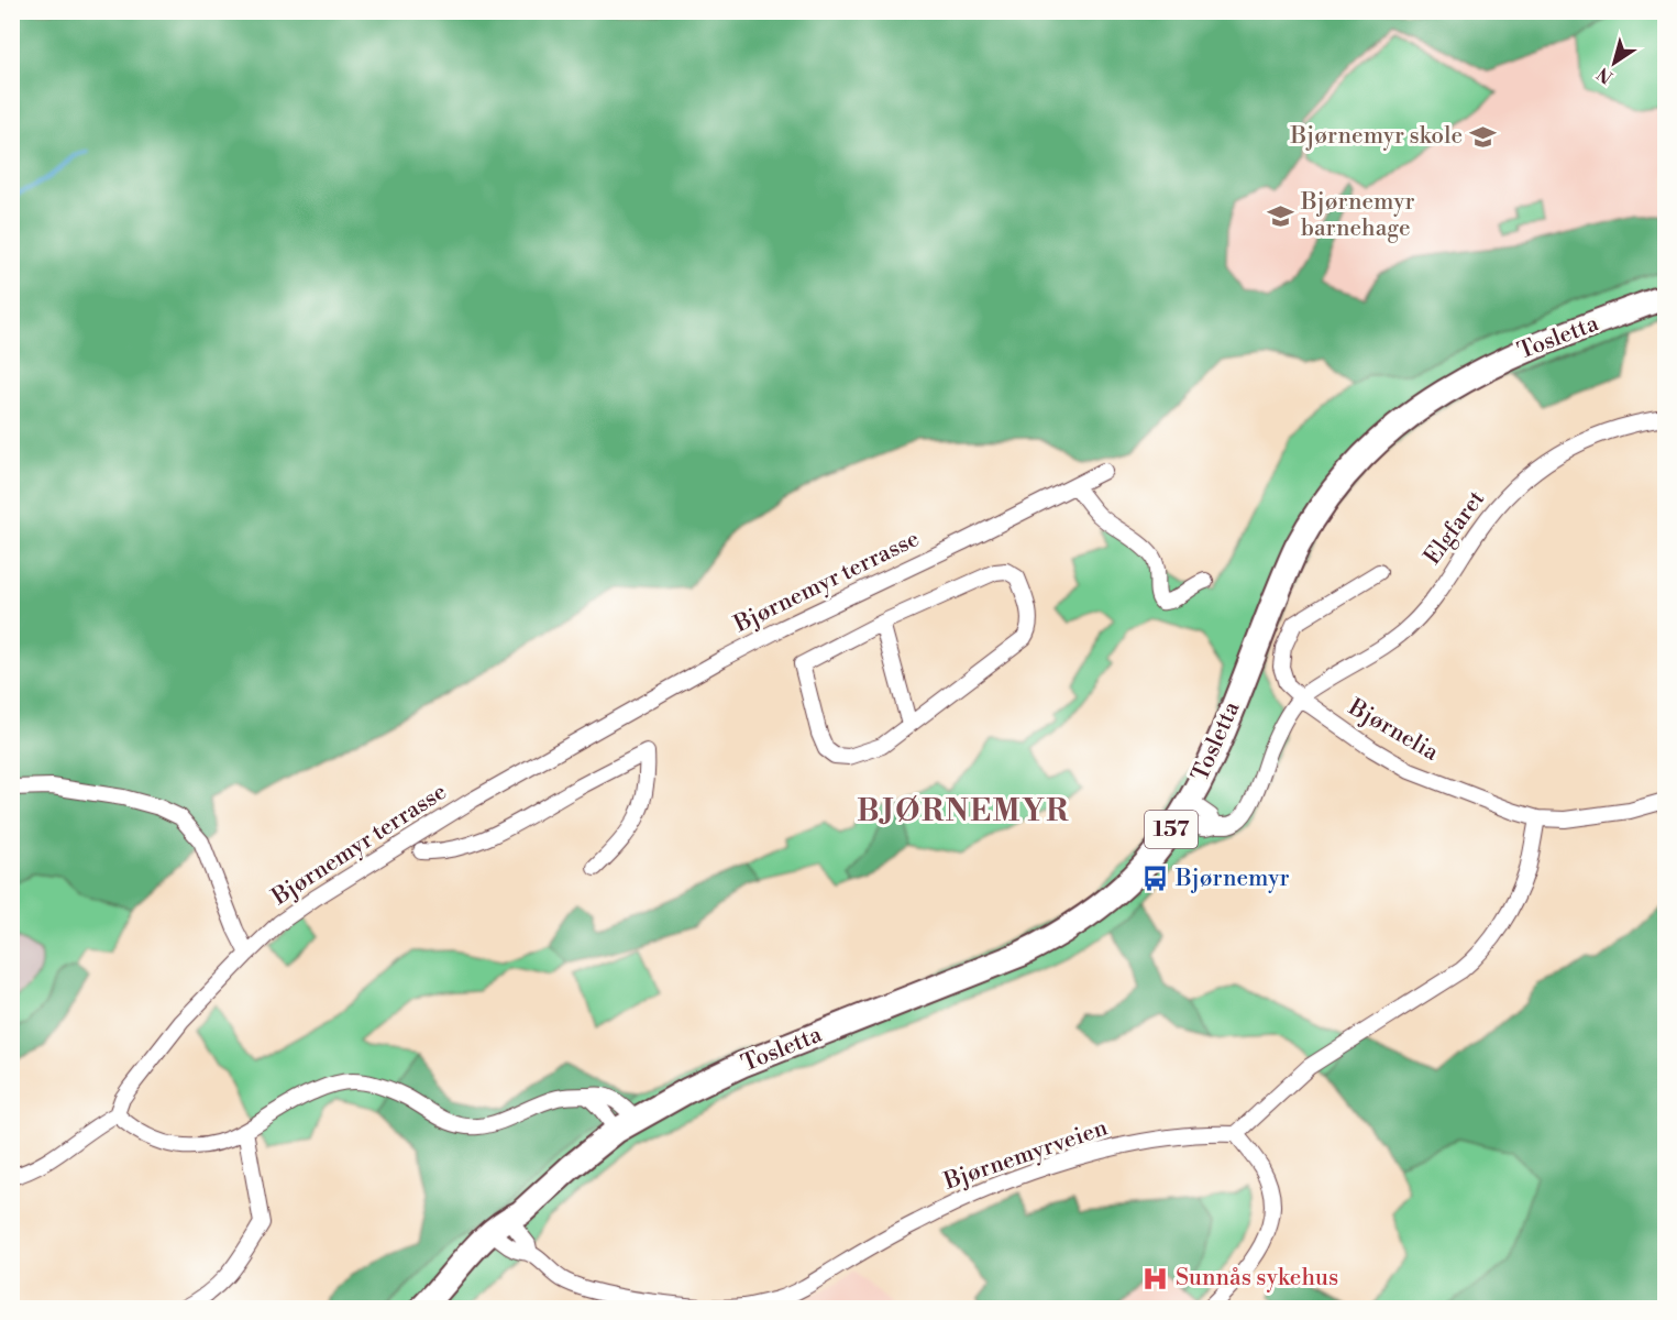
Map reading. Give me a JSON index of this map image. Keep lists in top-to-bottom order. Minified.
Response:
{"streets":{"main road":["Tosletta","157"],"street":["Elgfaret","Bjørnemyr terrasse","Bjørnelia","Bjørnemyrveien"]},"crossings":[["Tosletta","157"],["Tosletta","Bjørnemyrveien"],["Elgfaret","Bjørnelia"],["157","Bjørnemyrveien"]],"districts":["BJØRNEMYR"],"places":{"school or university":["Bjørnemyr skole","Bjørnemyr barnehage"],"bus stop":["Bjørnemyr"],"hospital":["Sunnås sykehus"]},"north":"bottom left"}
